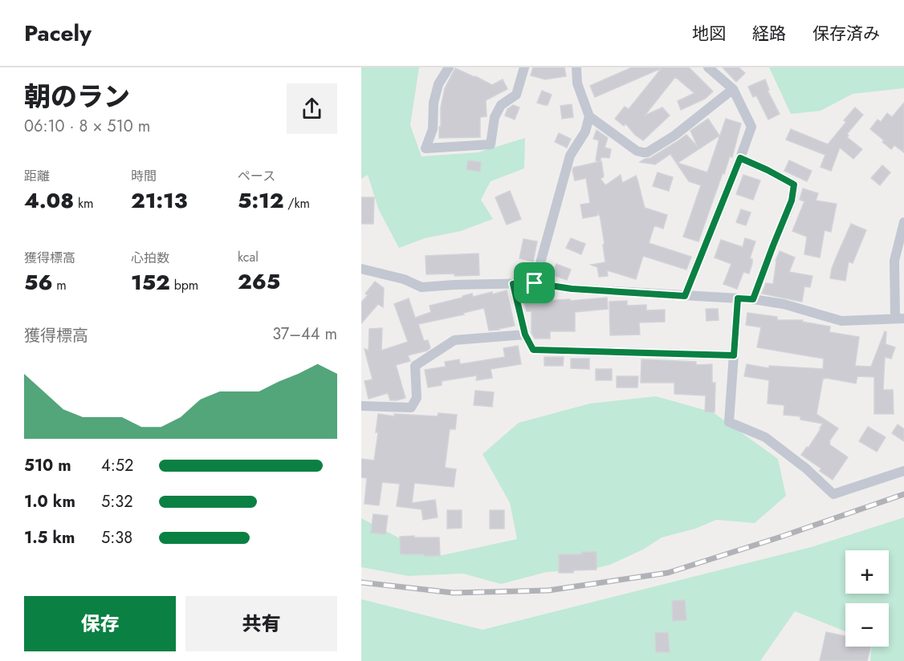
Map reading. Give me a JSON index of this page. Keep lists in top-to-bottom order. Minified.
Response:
{"page":{"header":"Pacely","nav":["地図","経路","保存済み"],"heading":["朝のラン","06:10 · 8 × 510 m"],"stats":[["距離","4.08 km"],["時間","21:13"],["ペース","5:12 /km"],["獲得標高","56 m"],["心拍数","152 bpm"],["kcal","265"]],"chart":["獲得標高","37–44 m"],"list":[{"name":"510 m","note":"4:52"},{"name":"1.0 km","note":"5:32"},{"name":"1.5 km","note":"5:38"}],"map_buttons":["+","−"],"buttons":["保存","共有"]}}
